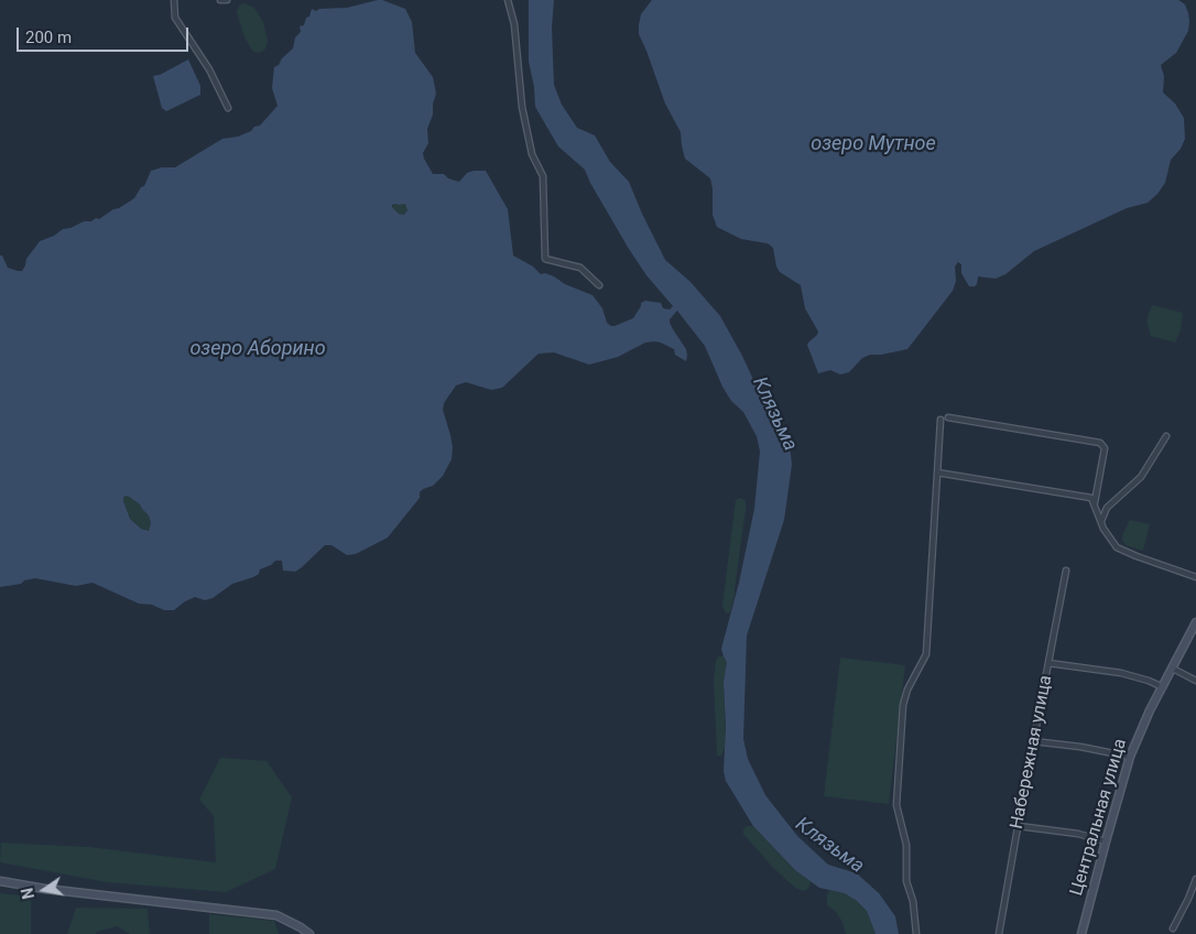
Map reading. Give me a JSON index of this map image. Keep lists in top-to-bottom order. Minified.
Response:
{"streets":{"main road":["Центральная улица"],"street":["Набережная улица"]},"water":["озеро Мутное","озеро Аборино","Клязьма"],"scale_bar":"200 m","north":"left"}
